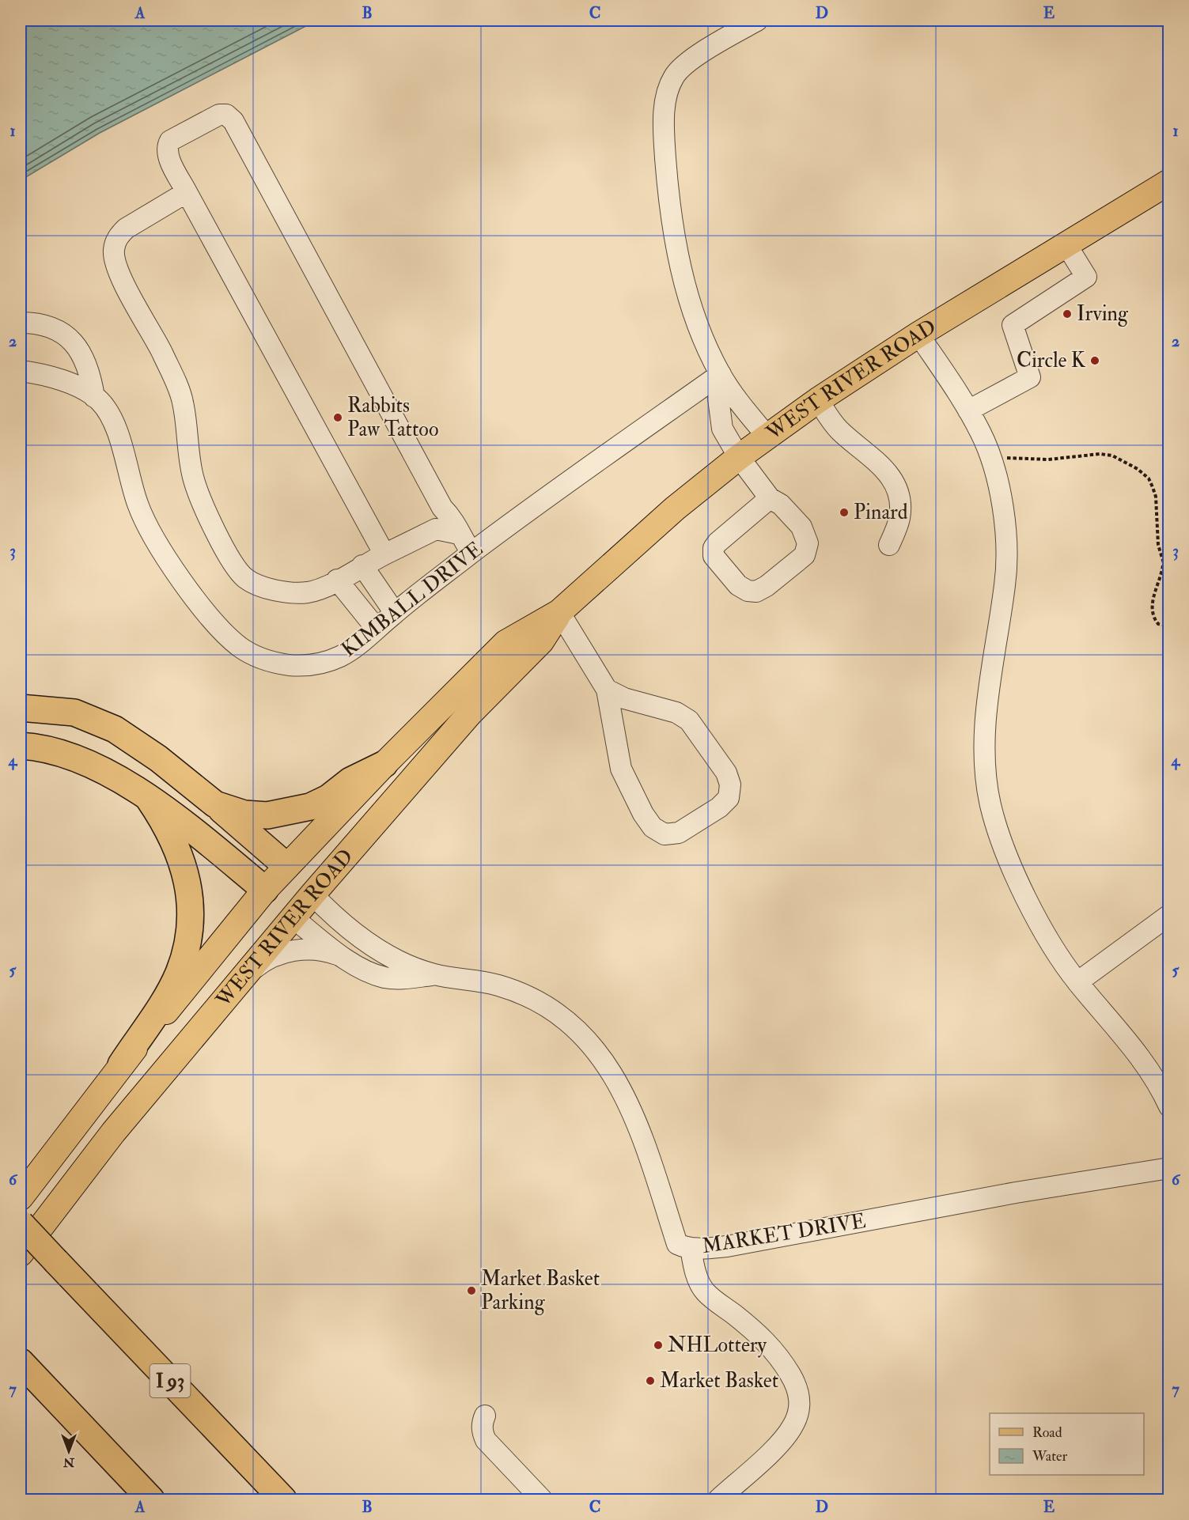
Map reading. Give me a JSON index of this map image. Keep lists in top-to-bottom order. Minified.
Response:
{"streets":{"highway":["I 93"],"main road":["WEST RIVER ROAD"],"street":["KIMBALL DRIVE","MARKET DRIVE"]},"crossings":[["WEST RIVER ROAD","MARKET DRIVE"]],"places":["Irving","Circle K","Rabbits Paw Tattoo","Pinard","Market Basket Parking","NHLottery","Market Basket"],"legend":["Road","Water"],"north":"bottom","grid":{"columns":["A","B","C","D","E"],"rows":["1","2","3","4","5","6","7"]}}
